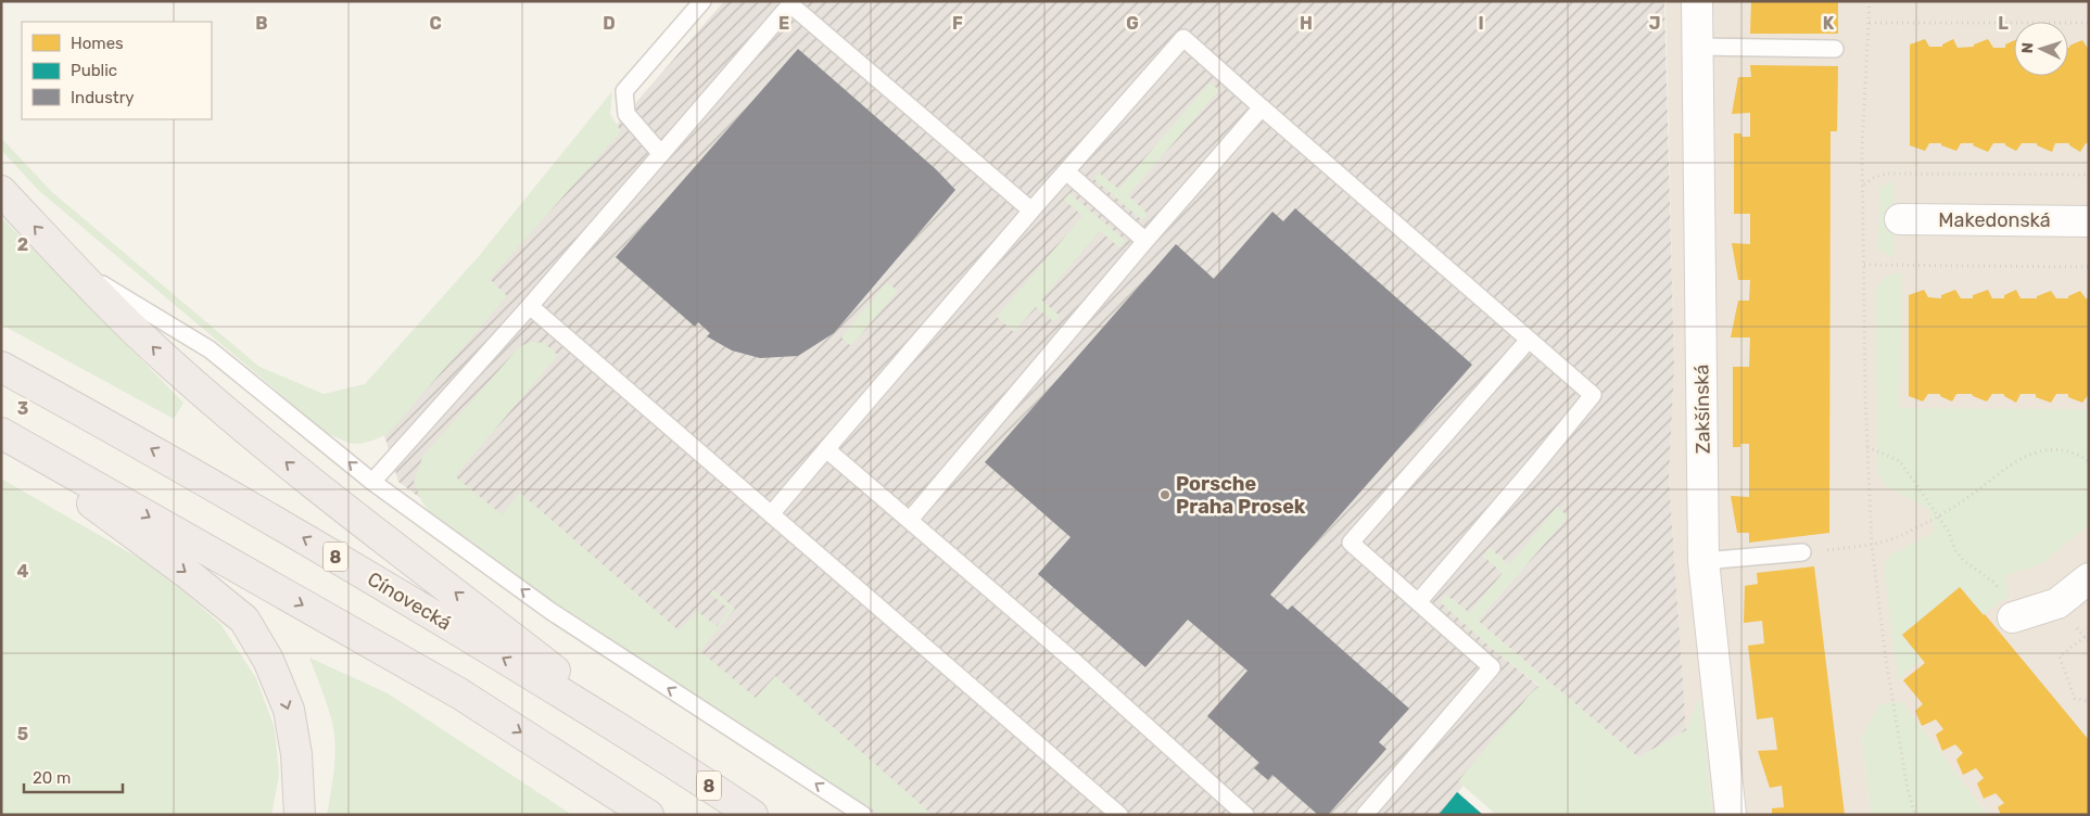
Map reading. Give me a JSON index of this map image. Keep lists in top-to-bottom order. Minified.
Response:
{"streets":{"highway":["8","Cínovecká"],"street":["Makedonská","Zakšínská"]},"places":["Porsche Praha Prosek"],"legend":["Homes","Public","Industry"],"scale_bar":"20 m","north":"left","grid":{"columns":["B","C","D","E","F","G","H","I","J","K","L"],"rows":["2","3","4","5"]}}
